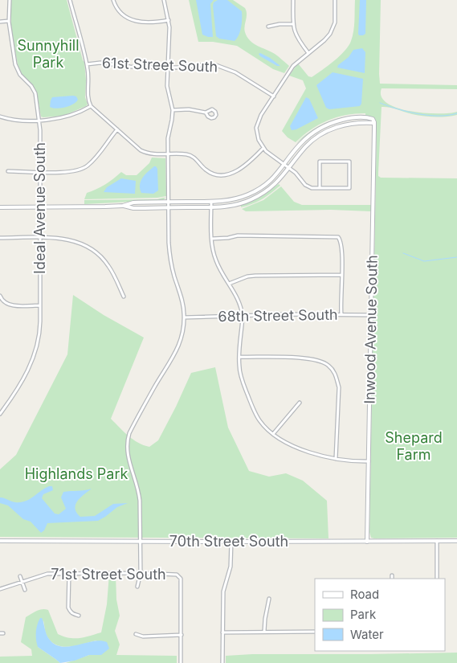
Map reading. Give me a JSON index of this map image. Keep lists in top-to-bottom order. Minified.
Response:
{"streets":{"street":["61st Street South","Ideal Avenue South","68th Street South","Inwood Avenue South","70th Street South","71st Street South"]},"crossings":[["68th Street South","Inwood Avenue South"],["Inwood Avenue South","70th Street South"]],"parks":["Sunnyhill Park","Shepard Farm","Highlands Park"],"legend":["Road","Park","Water"]}
